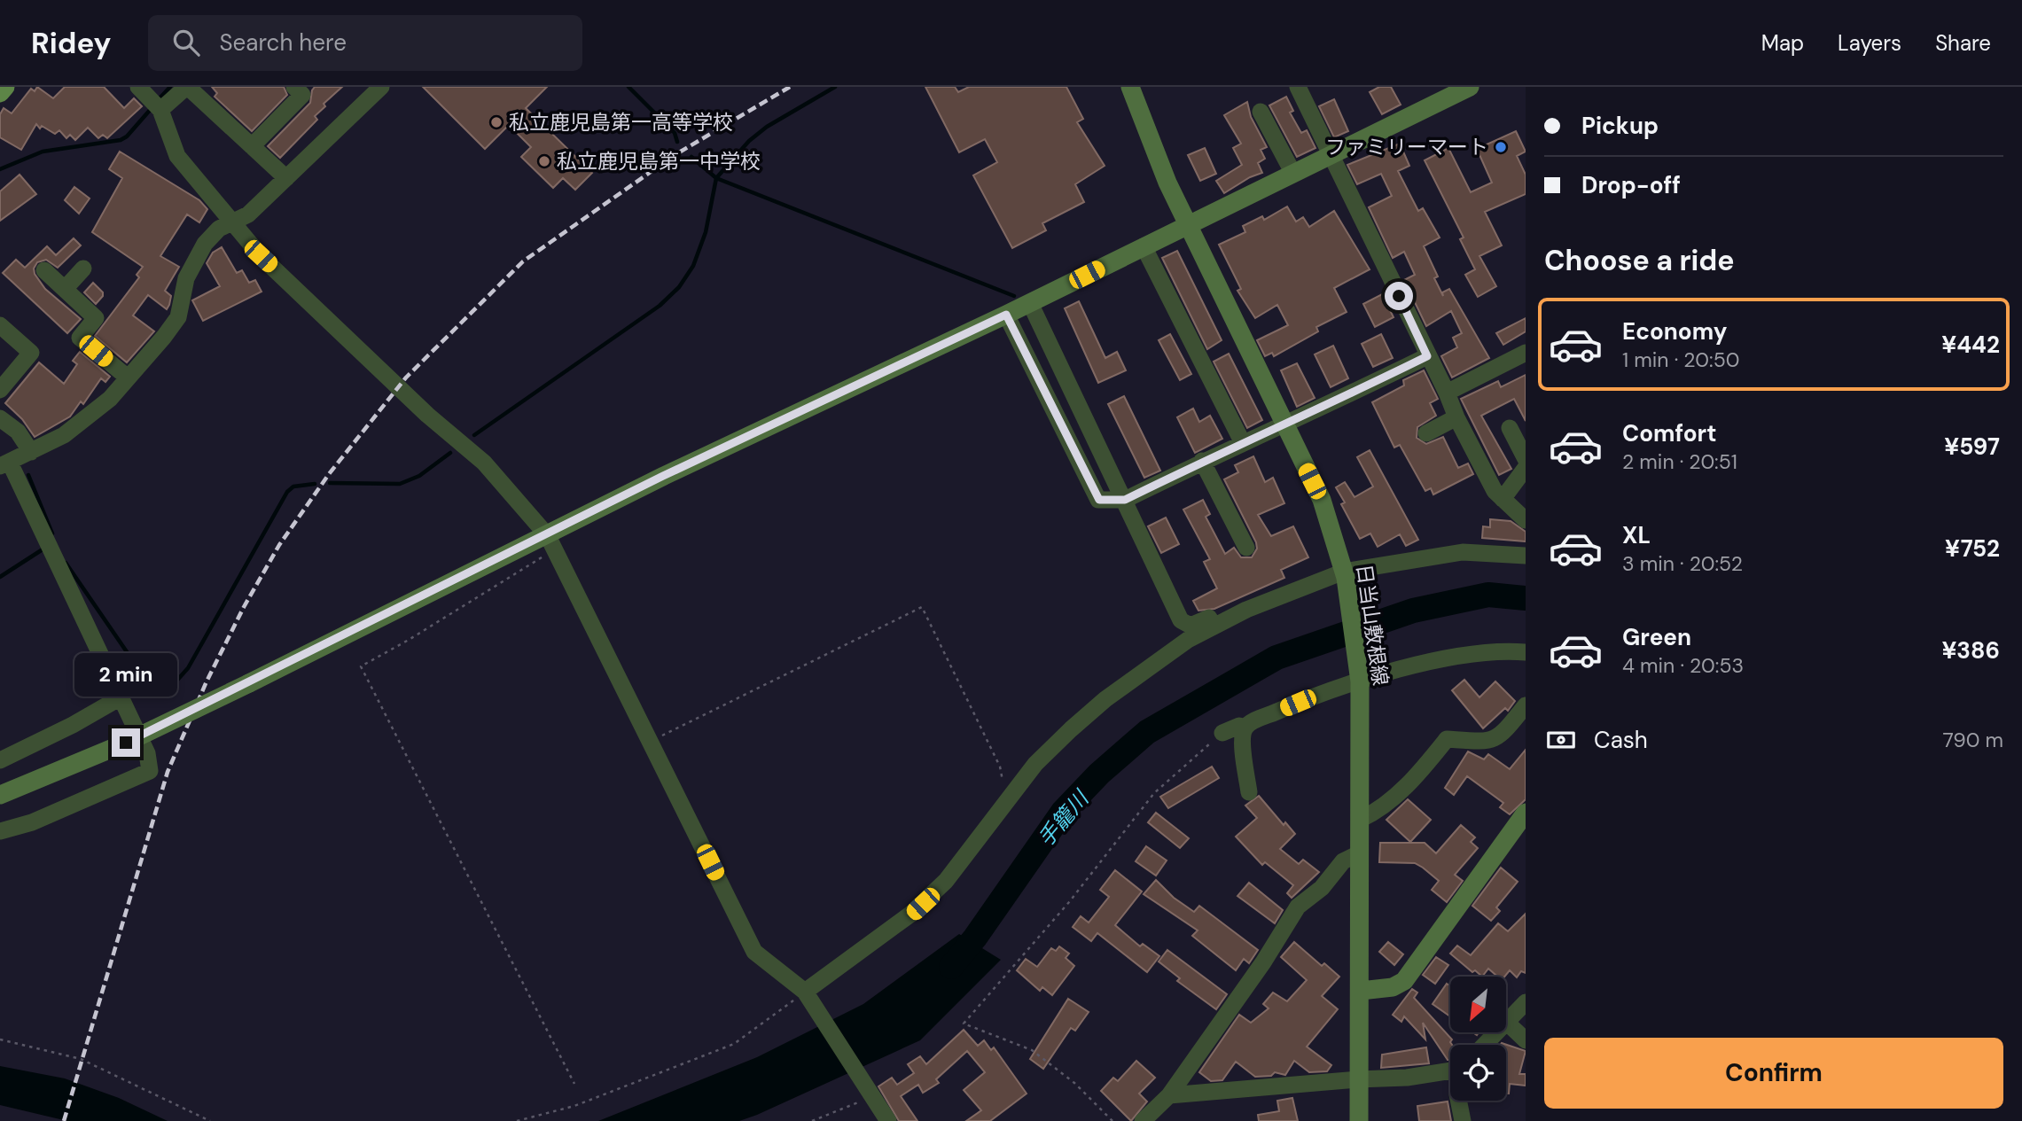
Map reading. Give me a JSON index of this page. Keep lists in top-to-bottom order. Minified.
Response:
{"streets":{"street":["日当山敷根線"]},"water":["手籠川"],"places":["私立鹿児島第一高等学校","ファミリーマート","私立鹿児島第一中学校"],"north":"bottom left","page":{"header":"Ridey","search":"Search here","nav":["Map","Layers","Share"],"banner":["Pickup","Drop-off"],"heading":"Choose a ride","list":[{"name":"Economy","note":"1 min · 20:50","value":"¥442"},{"name":"Comfort","note":"2 min · 20:51","value":"¥597"},{"name":"XL","note":"3 min · 20:52","value":"¥752"},{"name":"Green","note":"4 min · 20:53","value":"¥386"}],"bubble":"2 min","pay":["Cash","790 m"],"buttons":"Confirm"}}
